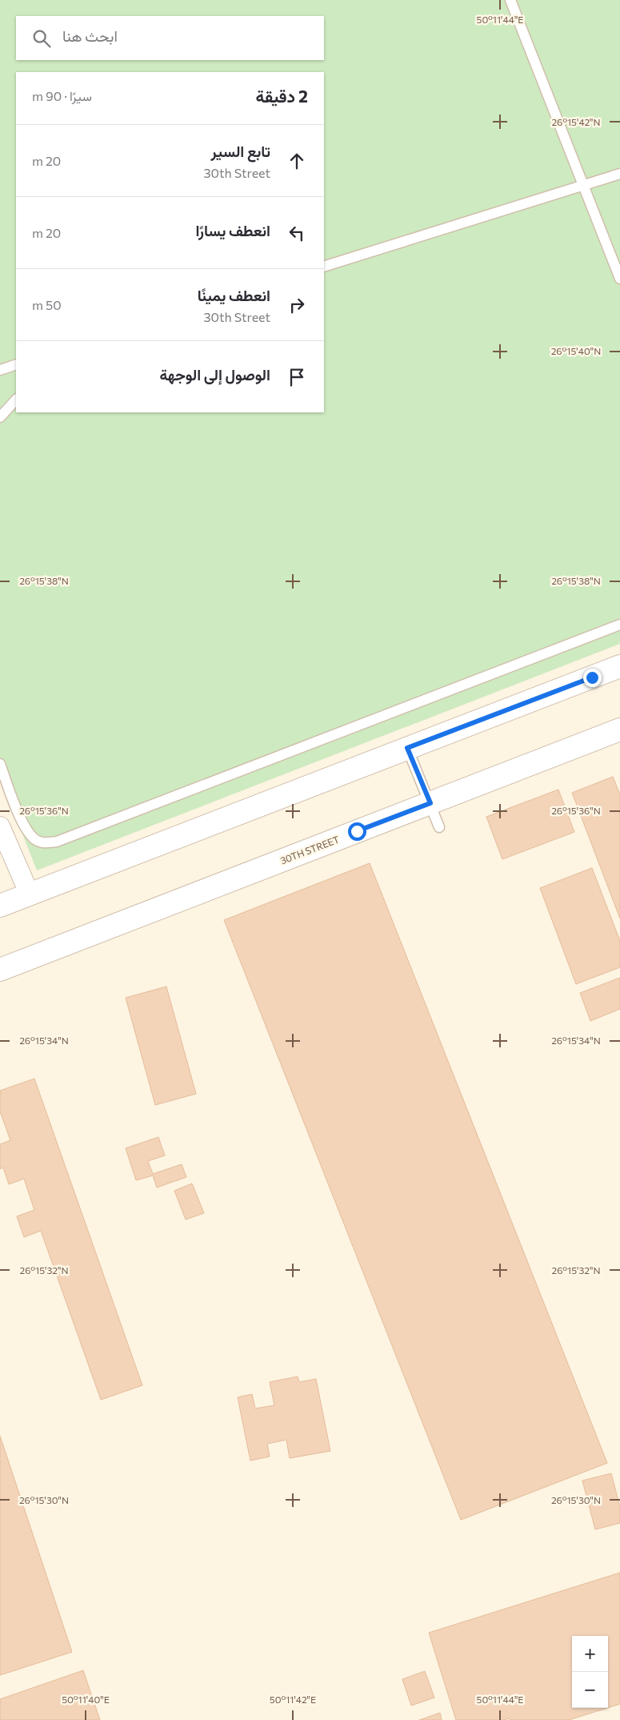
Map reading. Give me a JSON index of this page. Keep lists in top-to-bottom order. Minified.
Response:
{"streets":{"street":["30TH STREET"]},"page":{"search":"ابحث هنا","heading":["2 دقيقة","سيرًا · 90 m"],"list":[["تابع السير","30th Street","20 m"],["انعطف يسارًا","20 m"],["انعطف يمينًا","30th Street","50 m"],"الوصول إلى الوجهة"],"map_buttons":["+","−"]},"coordinates":["50°11'44\"E","26°15'42\"N","26°15'40\"N","26°15'38\"N","26°15'36\"N","26°15'34\"N","26°15'32\"N","26°15'30\"N","50°11'40\"E","50°11'42\"E"]}
